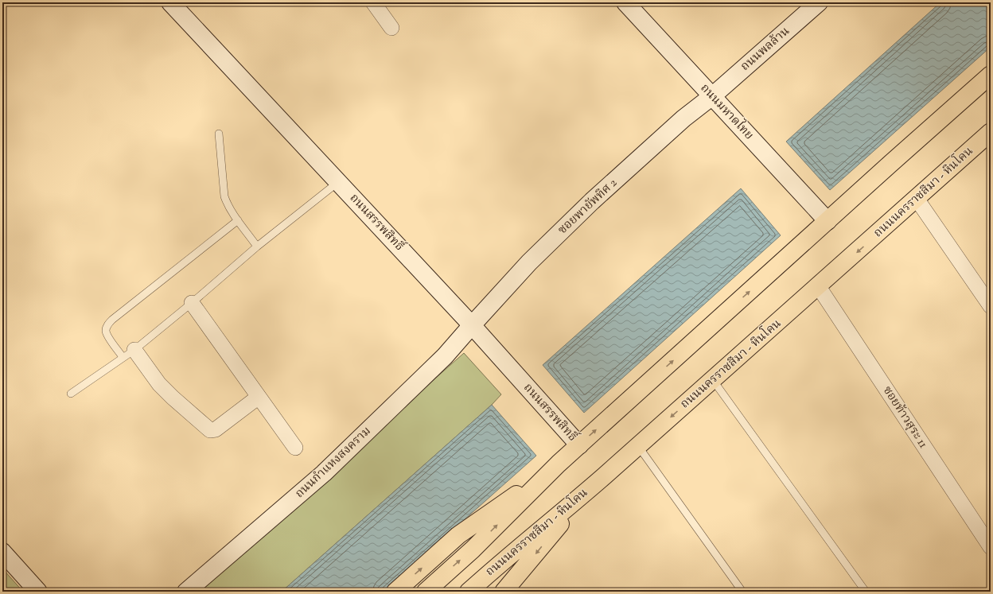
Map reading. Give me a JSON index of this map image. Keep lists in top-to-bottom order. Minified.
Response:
{"streets":{"main road":["ถนนนครราชสีมา - หินโคน"],"street":["ถนนพลล้าน","ถนนมหาดไทย","ซอยพายัพทิศ 2","ถนนสรรพสิทธิ์","ซอยท้าวสุระ 11","ถนนกำแหงสงคราม"]},"crossings":[["ถนนพลล้าน","ถนนมหาดไทย"],["ถนนพลล้าน","ซอยพายัพทิศ 2"],["ถนนมหาดไทย","ซอยพายัพทิศ 2"],["ถนนนครราชสีมา - หินโคน","ซอยท้าวสุระ 11"],["ซอยพายัพทิศ 2","ถนนสรรพสิทธิ์"],["ซอยพายัพทิศ 2","ถนนกำแหงสงคราม"],["ถนนสรรพสิทธิ์","ถนนกำแหงสงคราม"]]}
